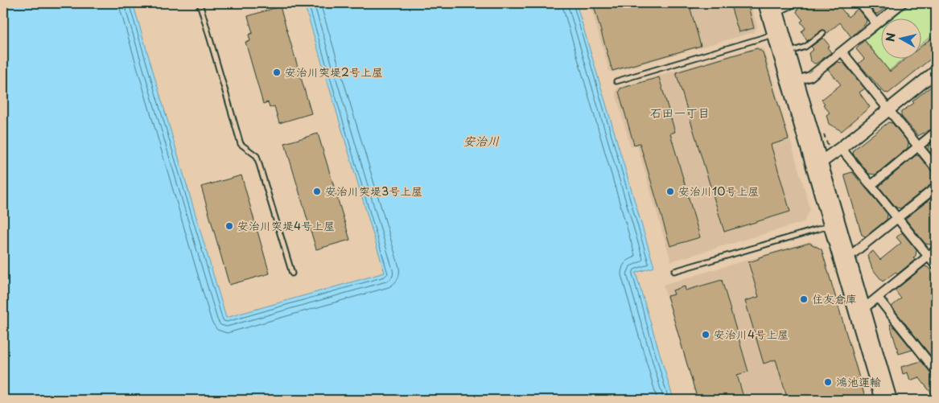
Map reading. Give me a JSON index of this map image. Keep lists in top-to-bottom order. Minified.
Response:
{"districts":["石田一丁目"],"water":["安治川"],"places":["安治川突堤2号上屋","安治川突堤3号上屋","安治川10号上屋","安治川突堤4号上屋","住友倉庫","安治川4号上屋","鴻池運輸"],"north":"left"}
